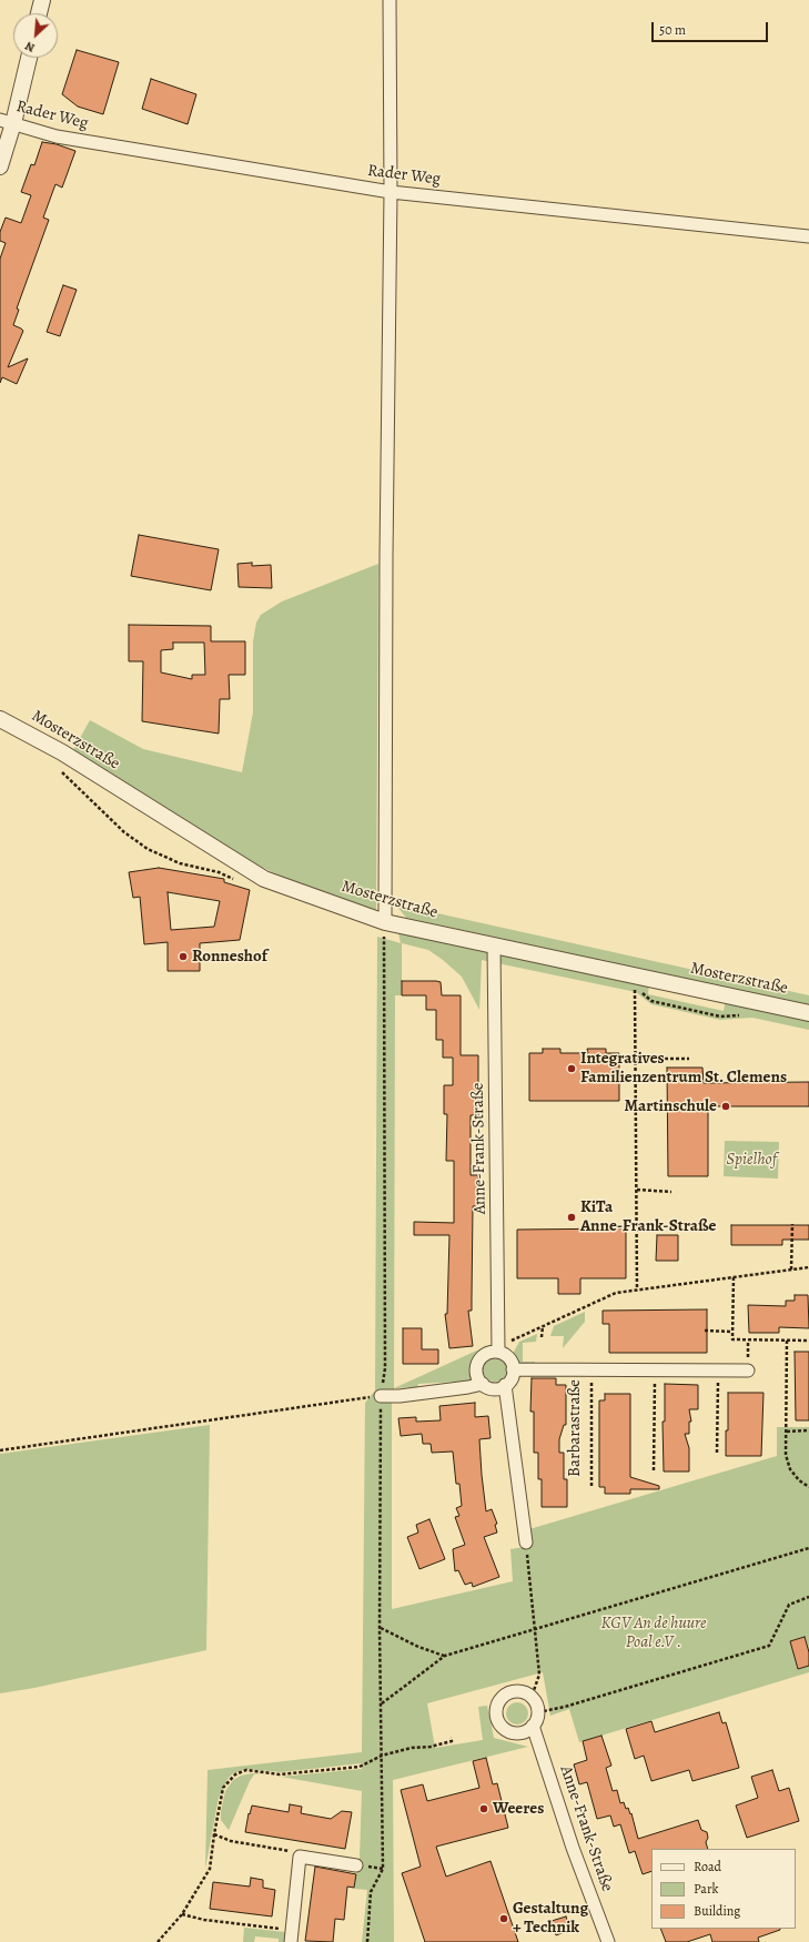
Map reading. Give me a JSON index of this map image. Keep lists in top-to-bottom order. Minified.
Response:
{"streets":{"street":["Rader Weg","Mosterzstraße","Anne-Frank-Straße","Barbarastraße"]},"crossings":[["Mosterzstraße","Anne-Frank-Straße"],["Anne-Frank-Straße","Barbarastraße"]],"parks":["Spielhof","KGV An de huure Poal e.V ."],"places":["Ronneshof","Integratives Familienzentrum St. Clemens","Martinschule","KiTa Anne-Frank-Straße","Weeres","Gestaltung + Technik"],"legend":["Road","Park","Building"],"scale_bar":"50 m","north":"bottom left"}
